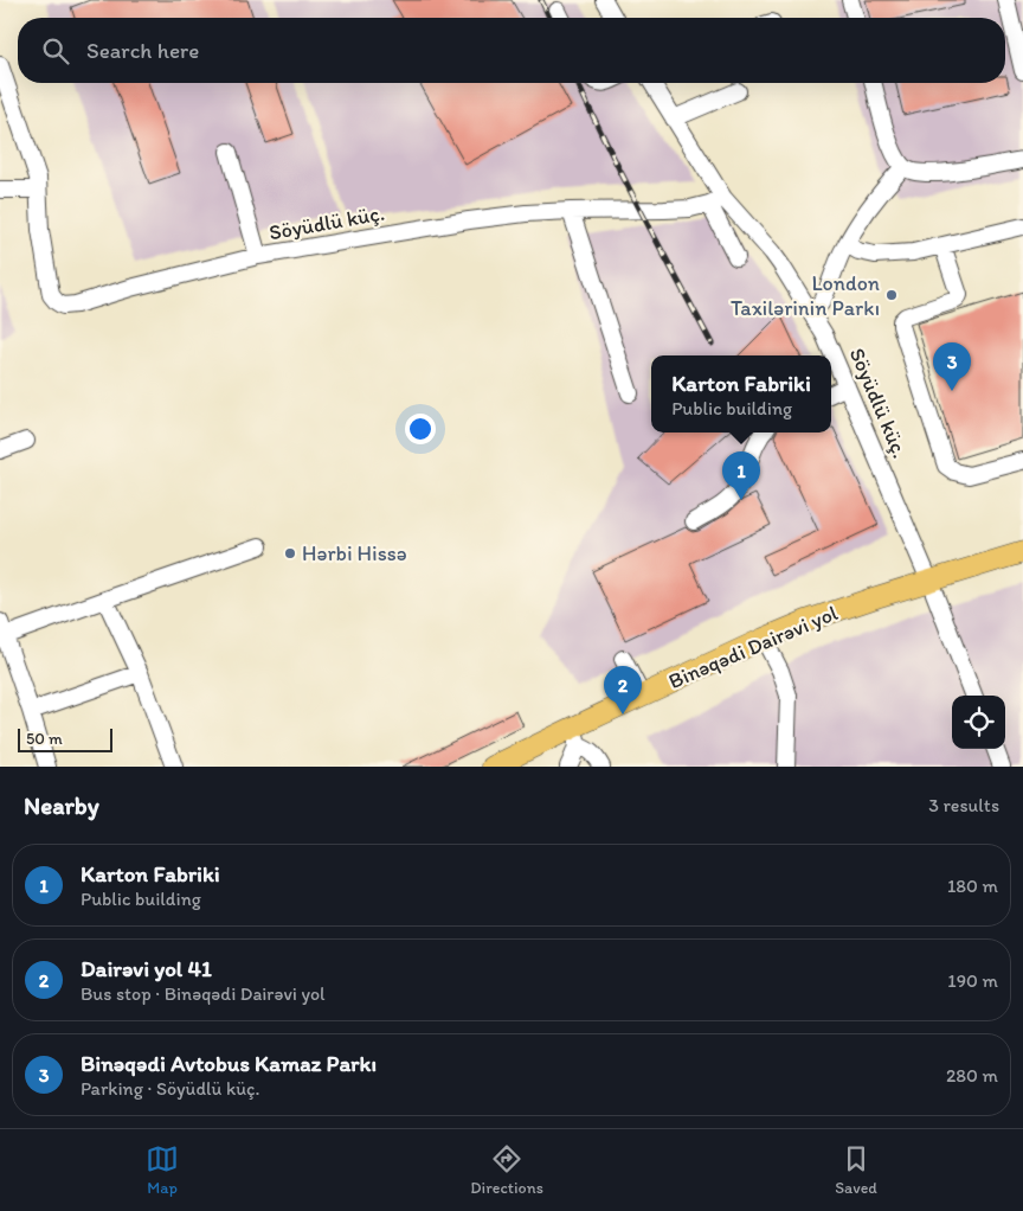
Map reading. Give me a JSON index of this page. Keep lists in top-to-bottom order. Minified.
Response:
{"streets":{"main road":["Binəqədi Dairəvi yol"],"street":["Söyüdlü küç."]},"crossings":[["Söyüdlü küç.","Binəqədi Dairəvi yol"]],"places":["London Taxilərinin Parkı","Hərbi Hissə"],"scale_bar":"50 m","page":{"search":"Search here","pins":["3","1","2"],"popup":["Karton Fabriki","Public building"],"scale":"50 m","heading":["Nearby","3 results"],"list":[{"mark":"1","name":"Karton Fabriki","note":"Public building","value":"180 m"},{"mark":"2","name":"Dairəvi yol 41","note":"Bus stop · Binəqədi Dairəvi yol","value":"190 m"},{"mark":"3","name":"Binəqədi Avtobus Kamaz Parkı","note":"Parking · Söyüdlü küç.","value":"280 m"}],"nav":["Map","Directions","Saved"]}}
